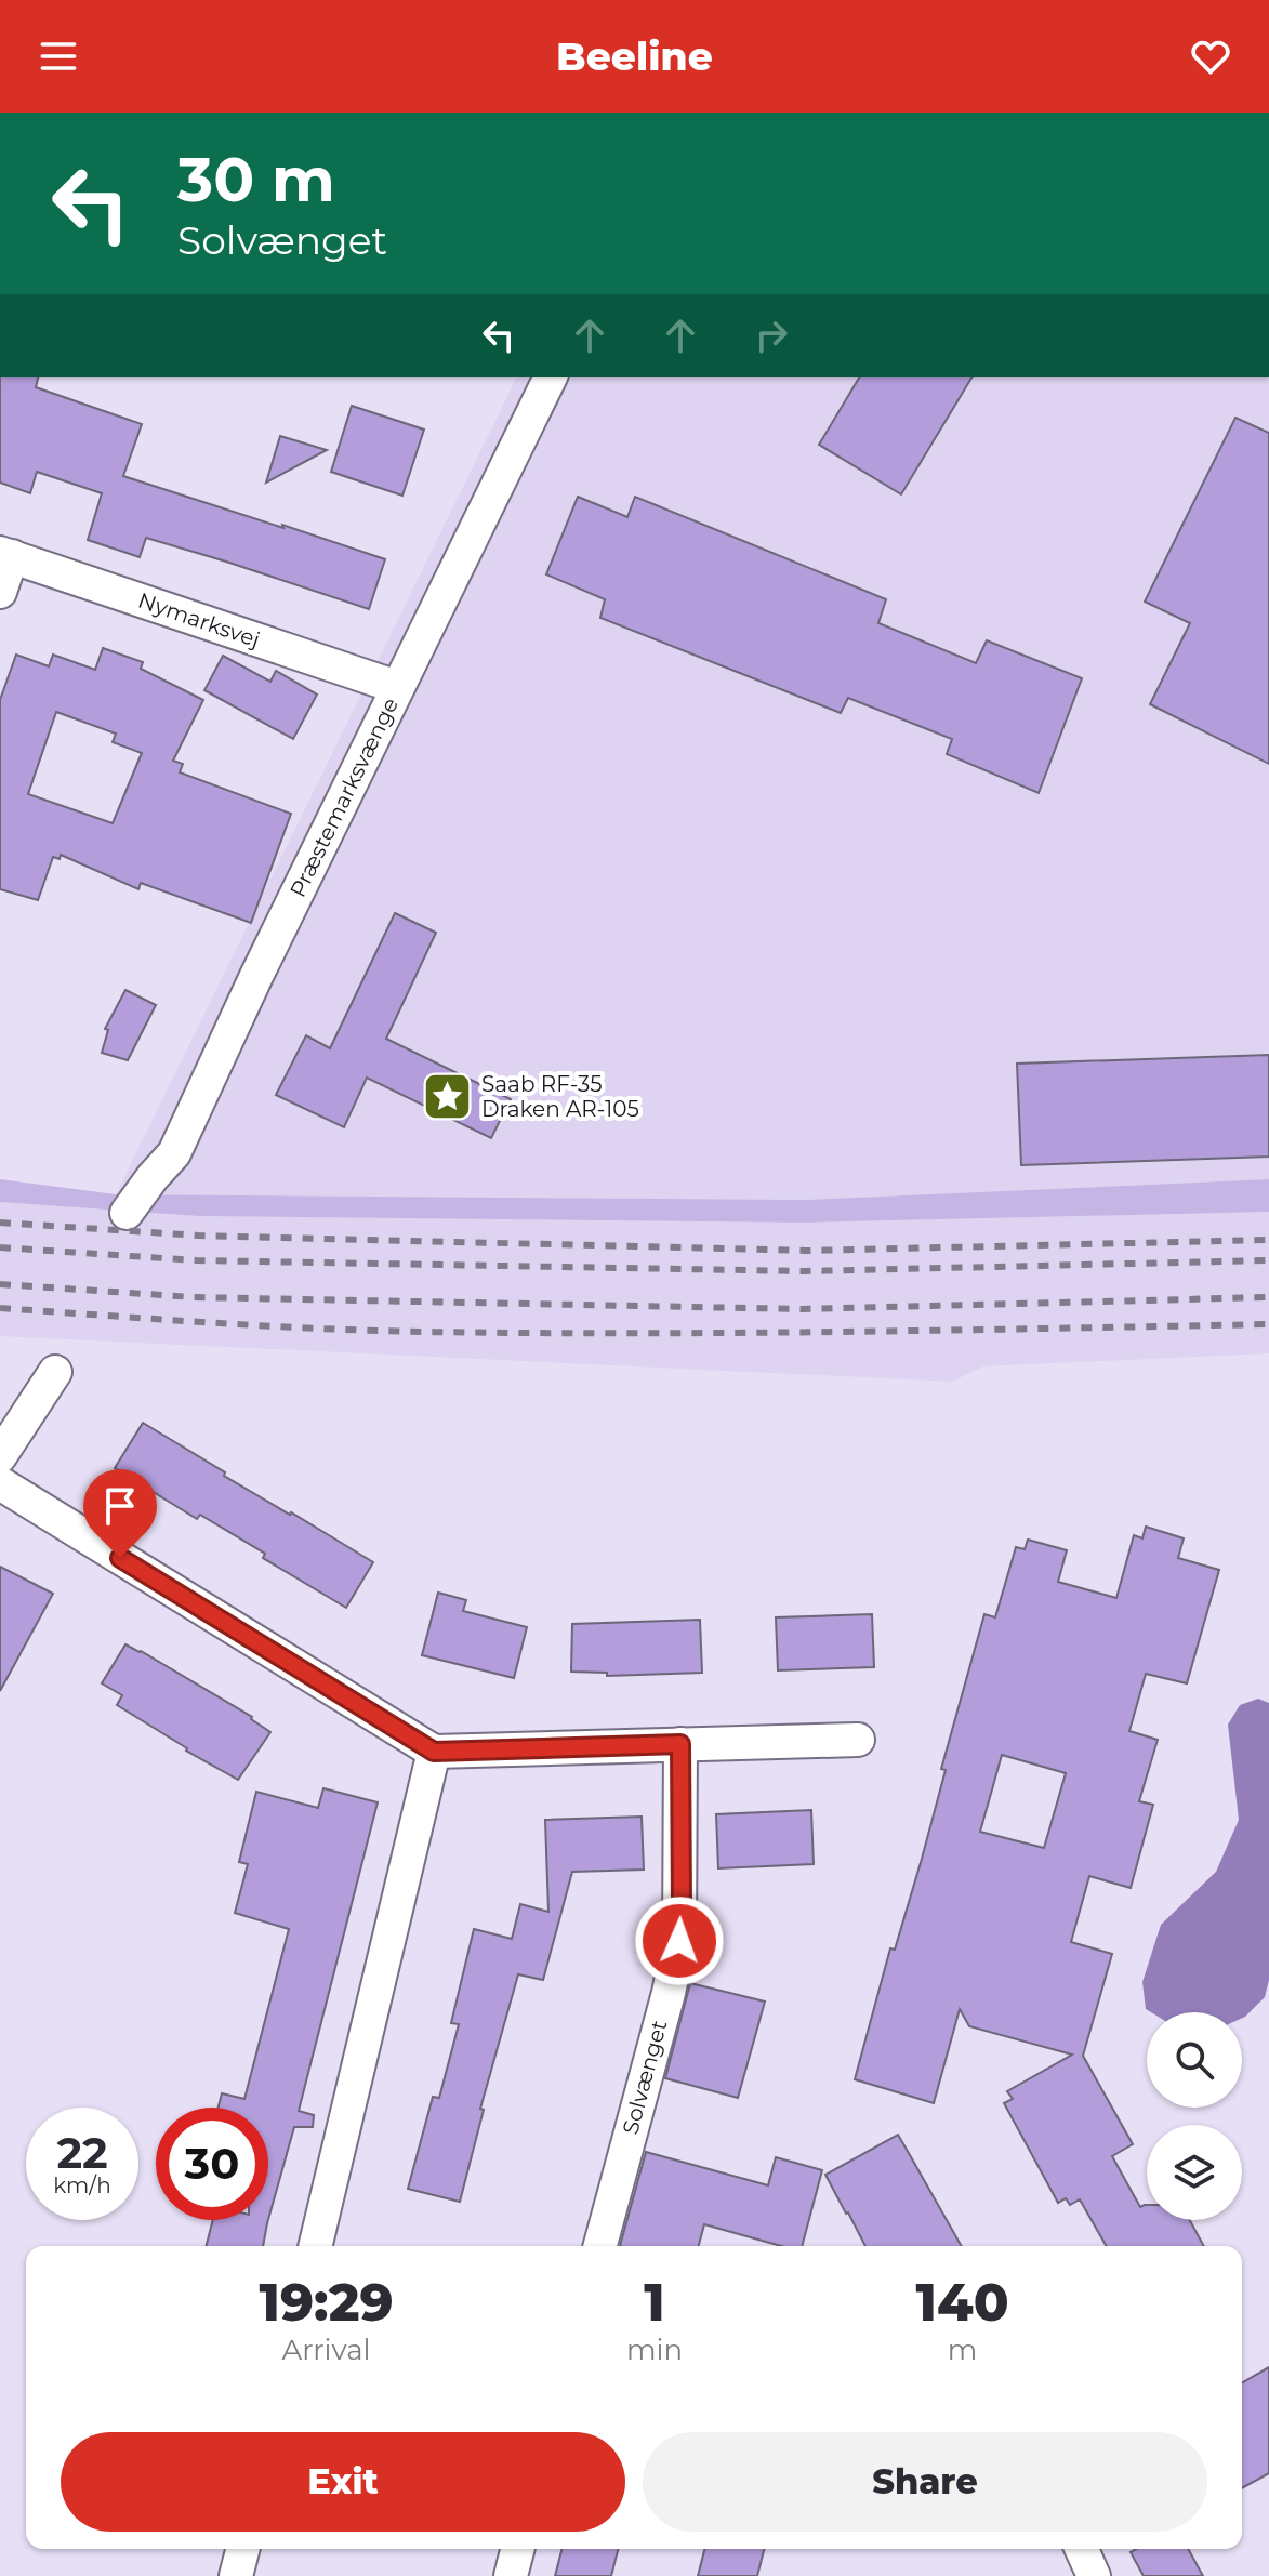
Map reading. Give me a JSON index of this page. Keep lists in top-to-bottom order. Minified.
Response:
{"streets":{"street":["Nymarksvej","Præstemarksvænge","Solvænget"]},"crossings":[["Nymarksvej","Præstemarksvænge"]],"places":{"place":["Saab RF-35 Draken AR-105"]},"page":{"header":"Beeline","turn":["30 m","Solvænget"],"speed":"22 km/h","limit":"30","eta":["19:29","Arrival","1","min","140","m"],"buttons":["Exit","Share"]}}
